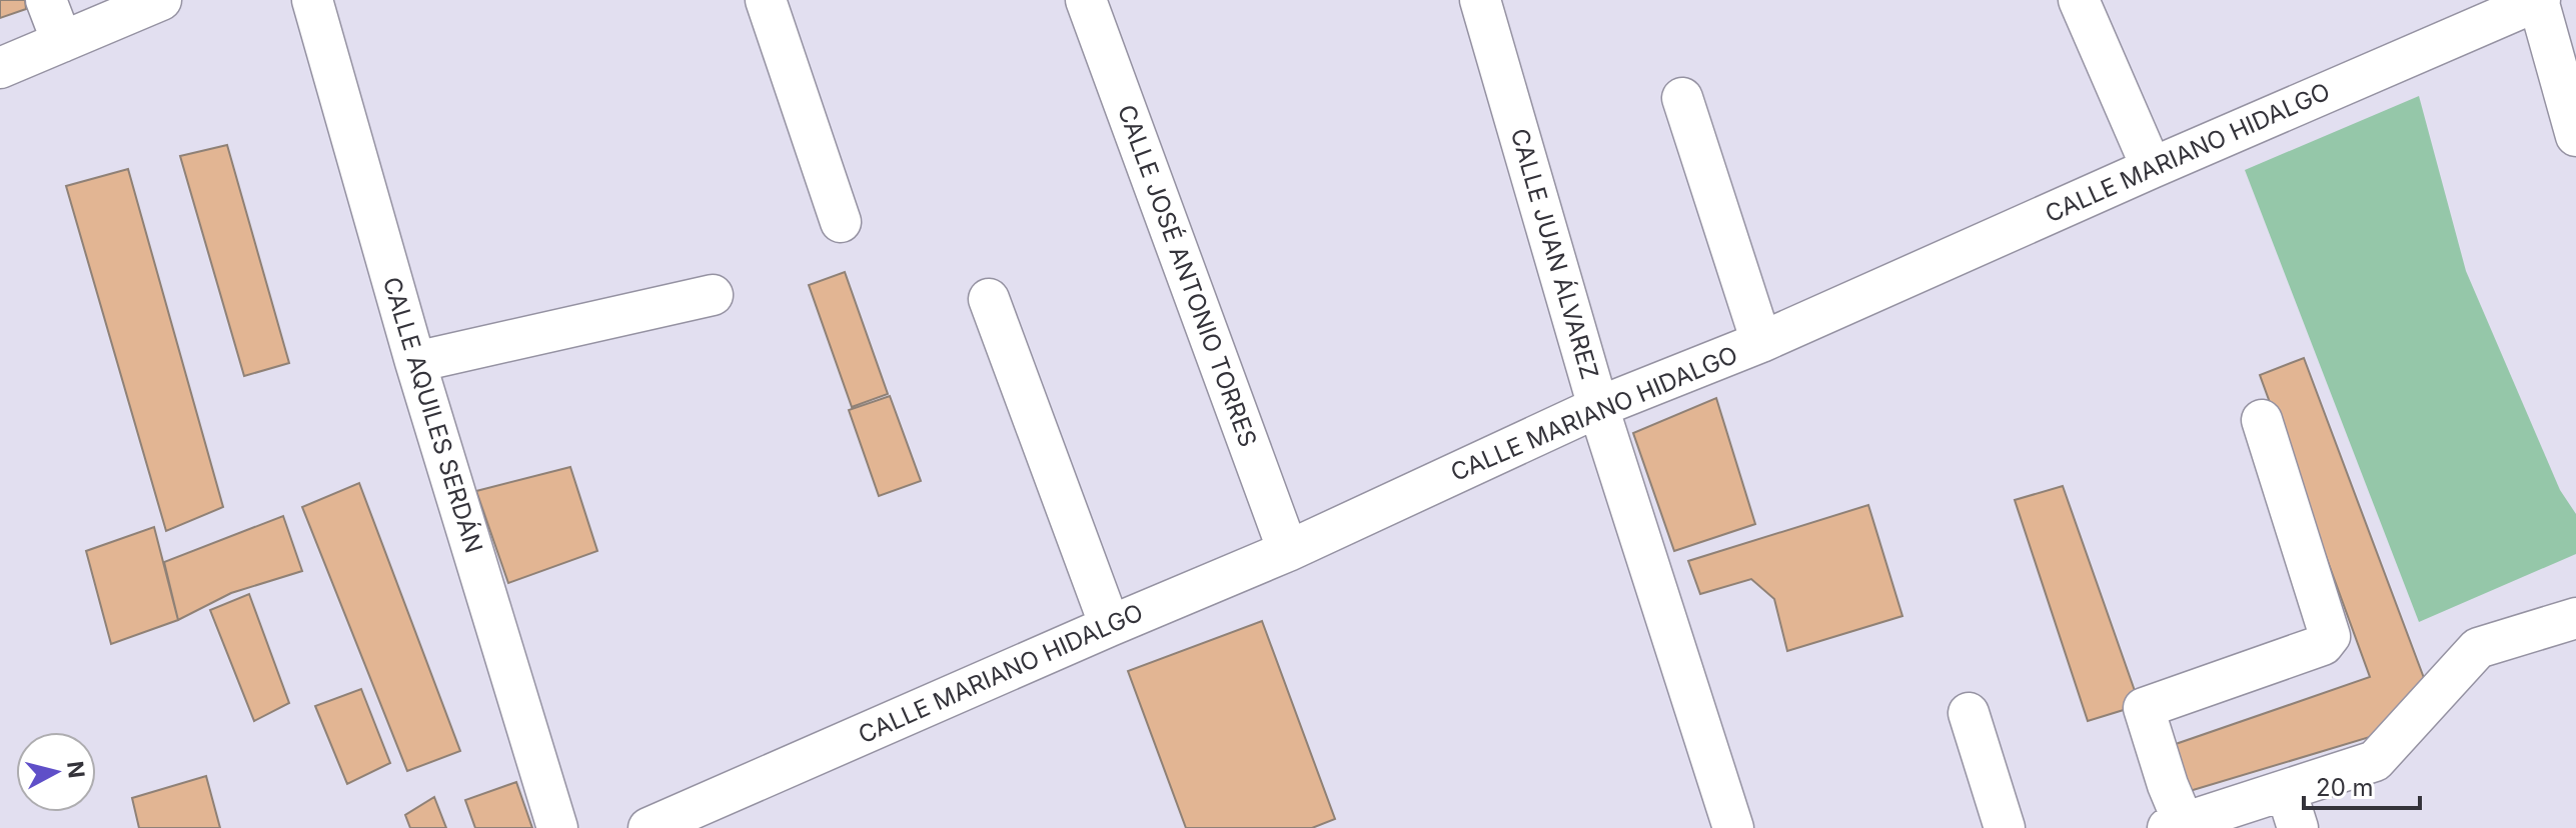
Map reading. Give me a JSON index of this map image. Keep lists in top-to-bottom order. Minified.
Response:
{"streets":{"street":["CALLE MARIANO HIDALGO","CALLE JUAN ÁLVAREZ","CALLE JOSÉ ANTONIO TORRES","CALLE AQUILES SERDÁN"]},"crossings":[["CALLE MARIANO HIDALGO","CALLE JUAN ÁLVAREZ"],["CALLE MARIANO HIDALGO","CALLE JOSÉ ANTONIO TORRES"]],"scale_bar":"20 m","north":"right"}
